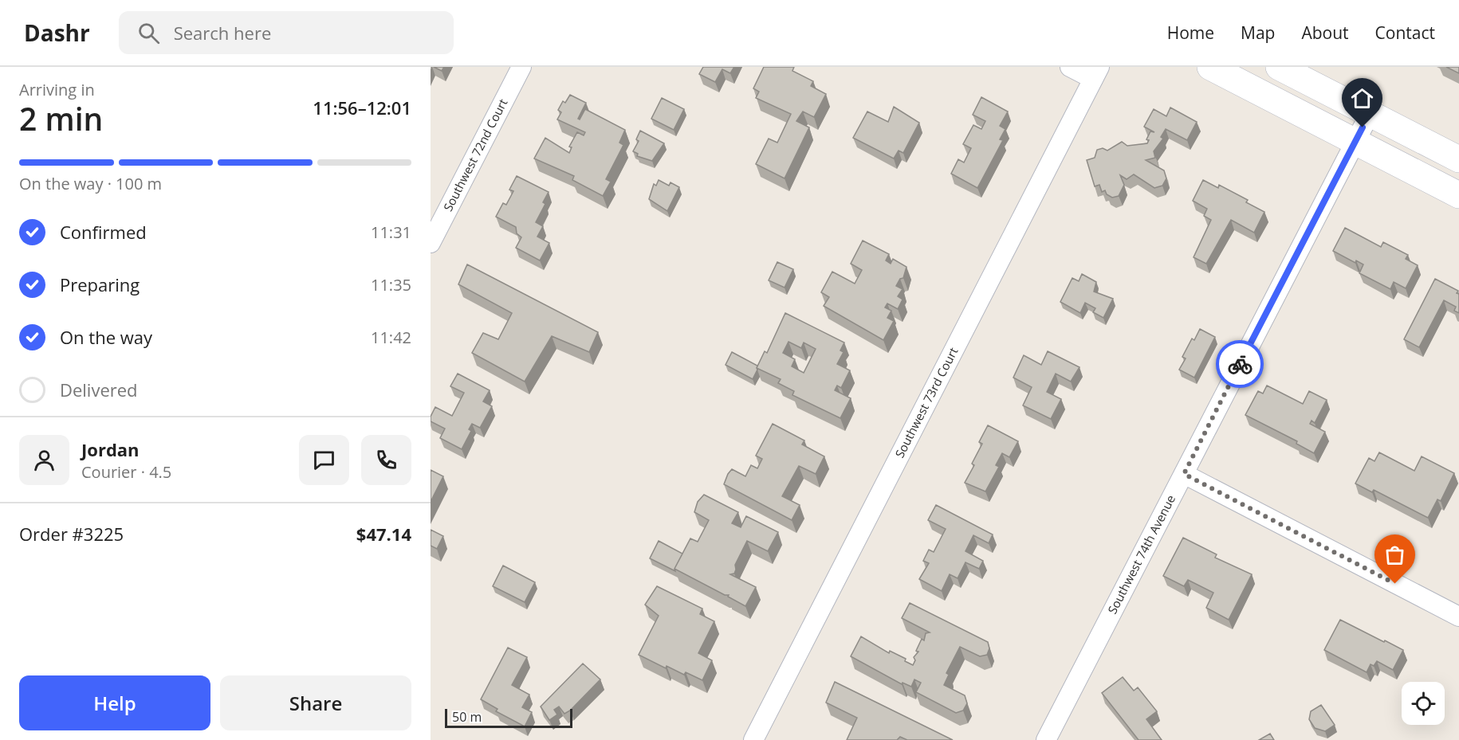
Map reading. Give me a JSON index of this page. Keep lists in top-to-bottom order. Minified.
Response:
{"streets":{"street":["Southwest 72nd Court","Southwest 73rd Court","Southwest 74th Avenue"]},"scale_bar":"50 m","page":{"header":"Dashr","search":"Search here","nav":["Home","Map","About","Contact"],"heading":["2 min","Arriving in","11:56–12:01"],"panel":["Jordan","Courier · 4.5","Order #3225","$47.14"],"bar":"On the way · 100 m","list":[["Confirmed","11:31"],["Preparing","11:35"],["On the way","11:42"],"Delivered"],"buttons":["Help","Share"],"scale":"50 m"}}
